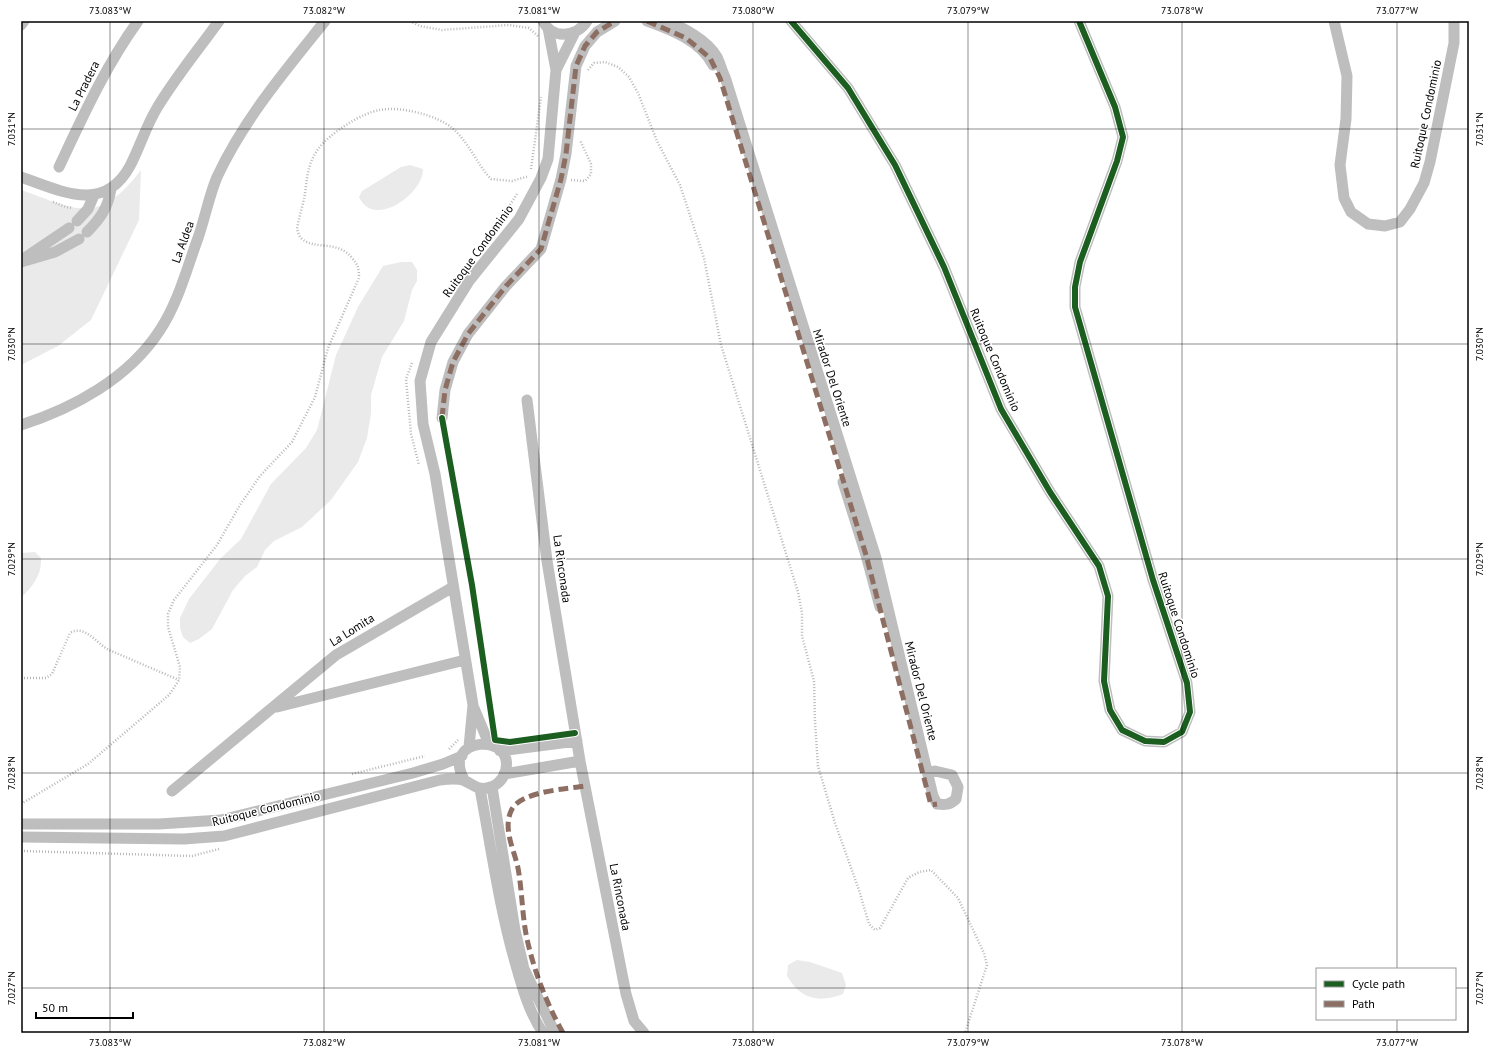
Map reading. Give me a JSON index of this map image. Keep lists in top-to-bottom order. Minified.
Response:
{"streets":{"street":["La Pradera","Ruitoque Condominio","La Aldea","Mirador Del Oriente","La Rinconada","La Lomita"]},"crossings":[["Ruitoque Condominio","La Lomita"]],"legend":["Cycle path","Path"],"scale_bar":"50 m","coordinates":["73.083°W","73.082°W","73.081°W","73.080°W","73.079°W","73.078°W","73.077°W","7.031°N","7.030°N","7.029°N","7.028°N","7.027°N"]}
